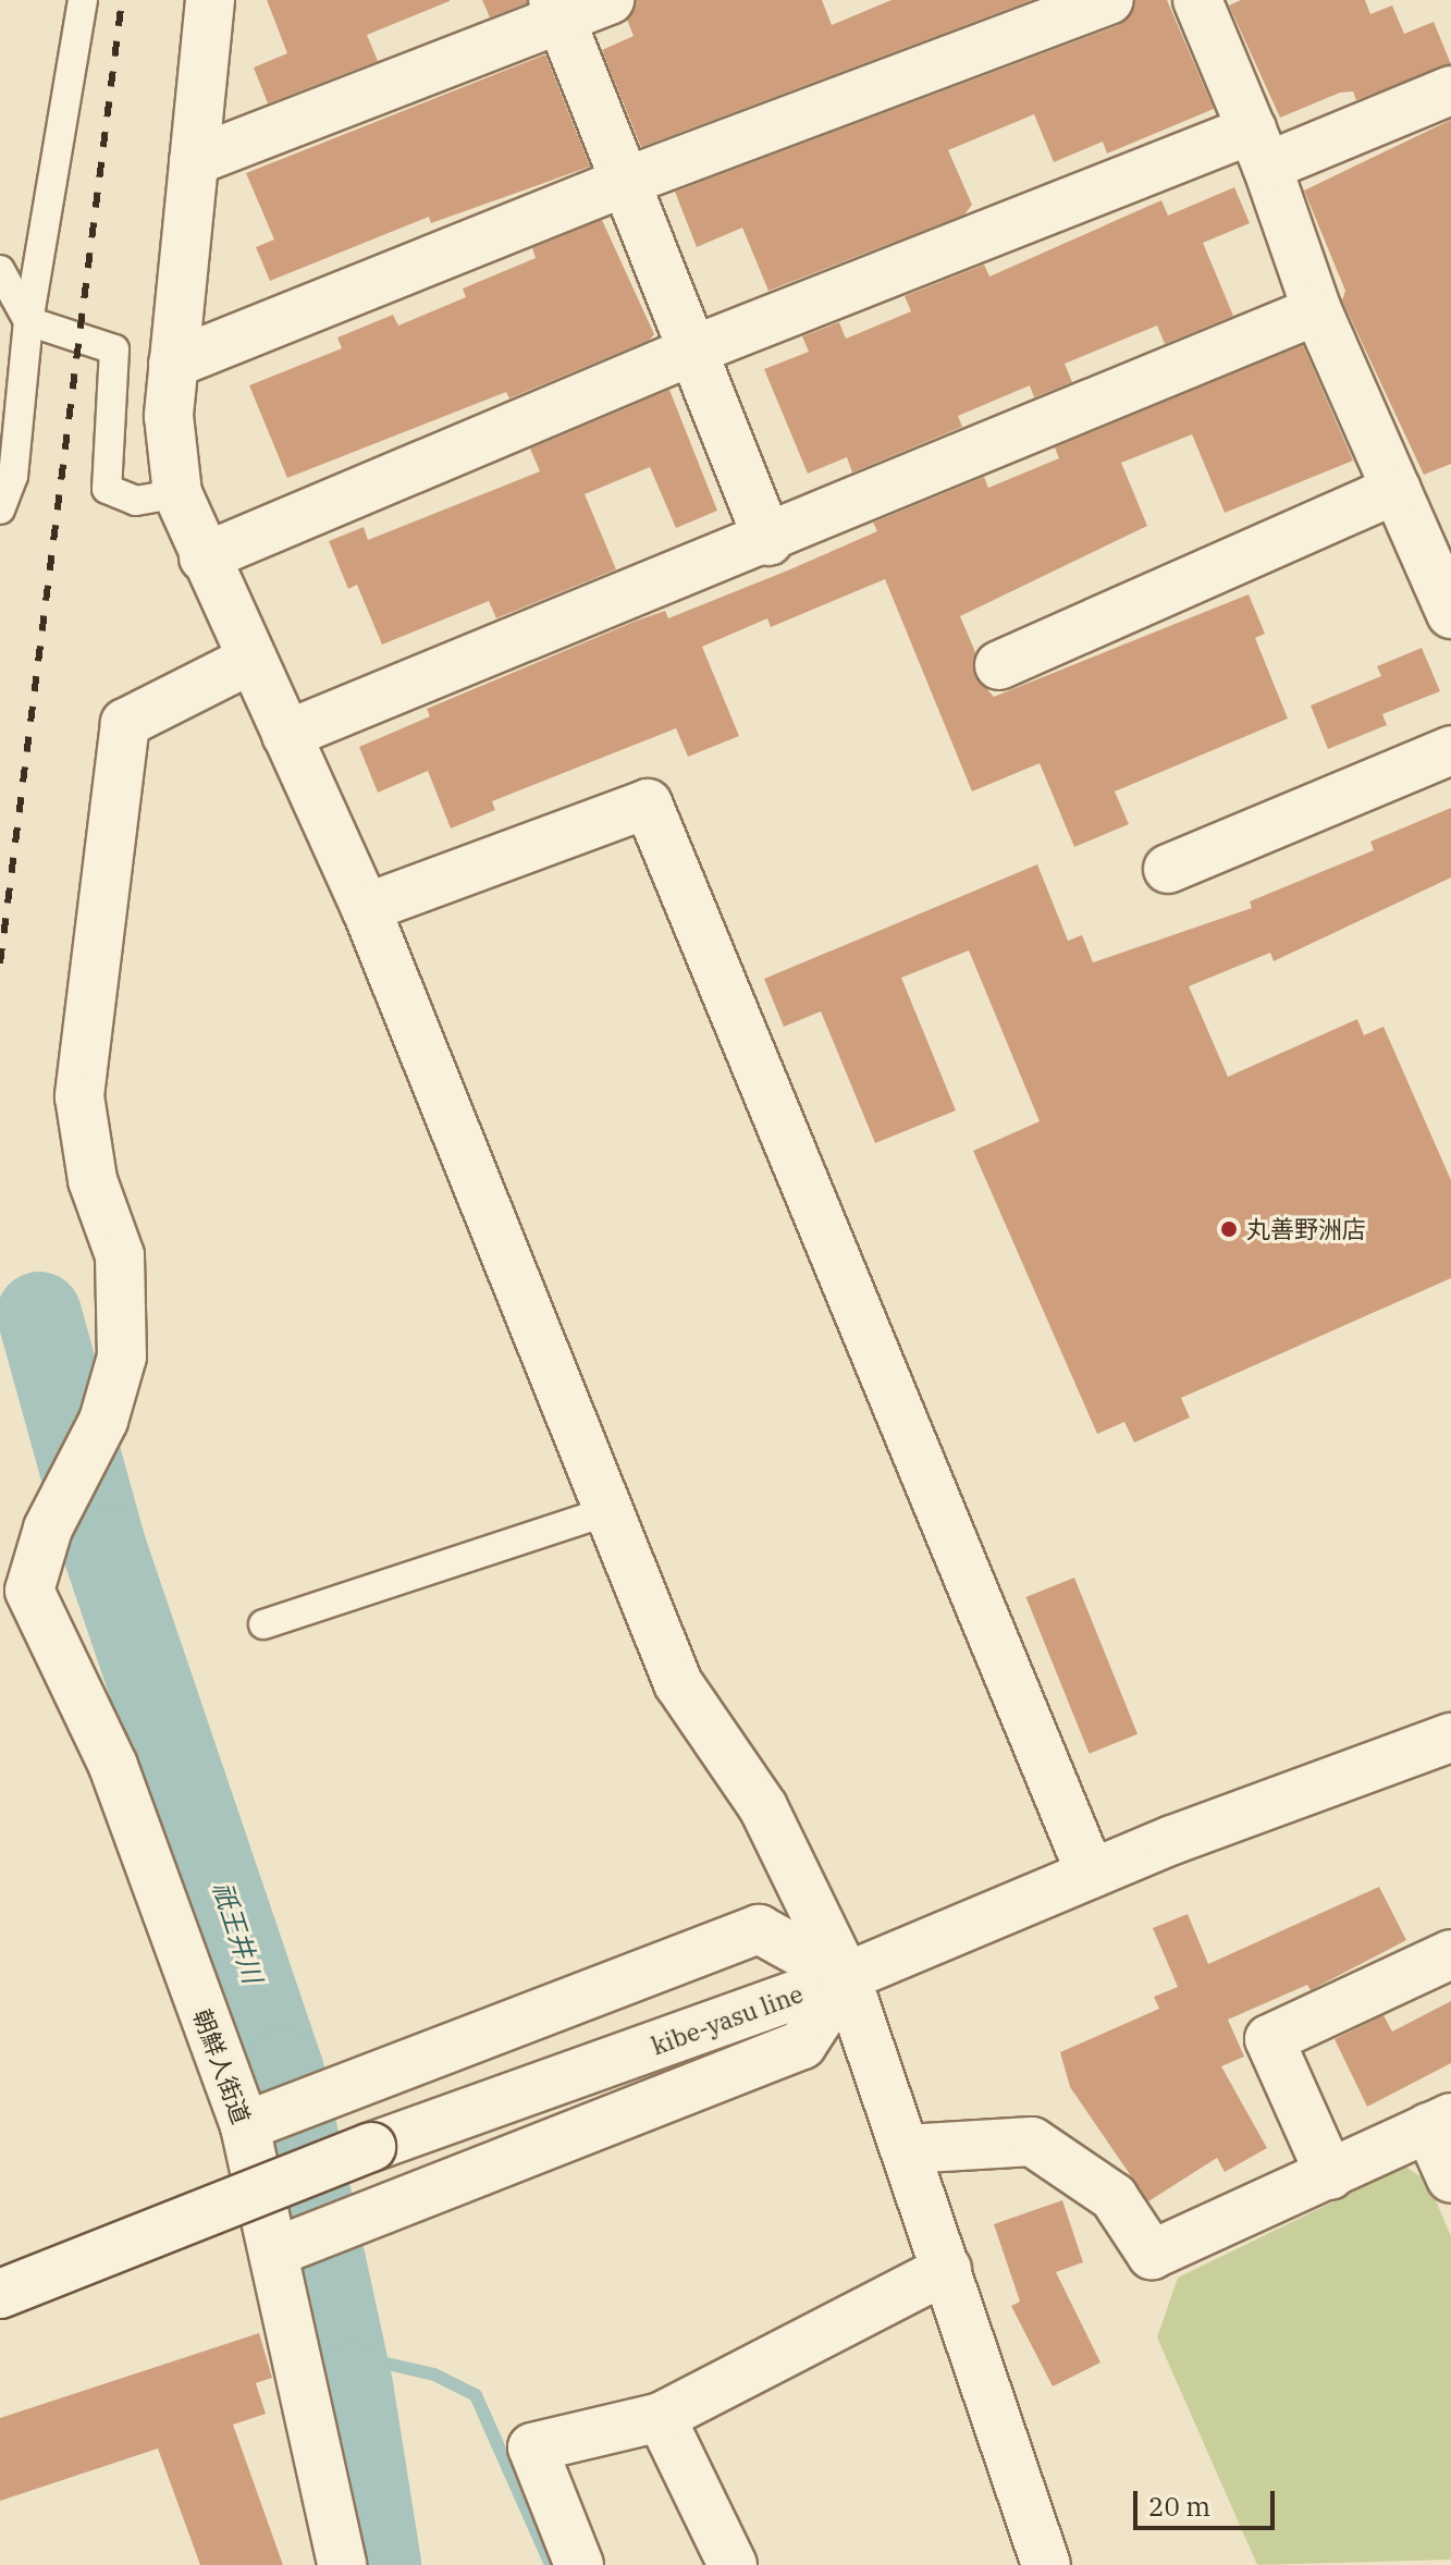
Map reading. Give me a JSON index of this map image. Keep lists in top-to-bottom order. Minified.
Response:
{"streets":{"street":["kibe-yasu line","朝鮮人街道"]},"water":["祇王井川"],"places":["丸善野洲店"],"scale_bar":"20 m"}
